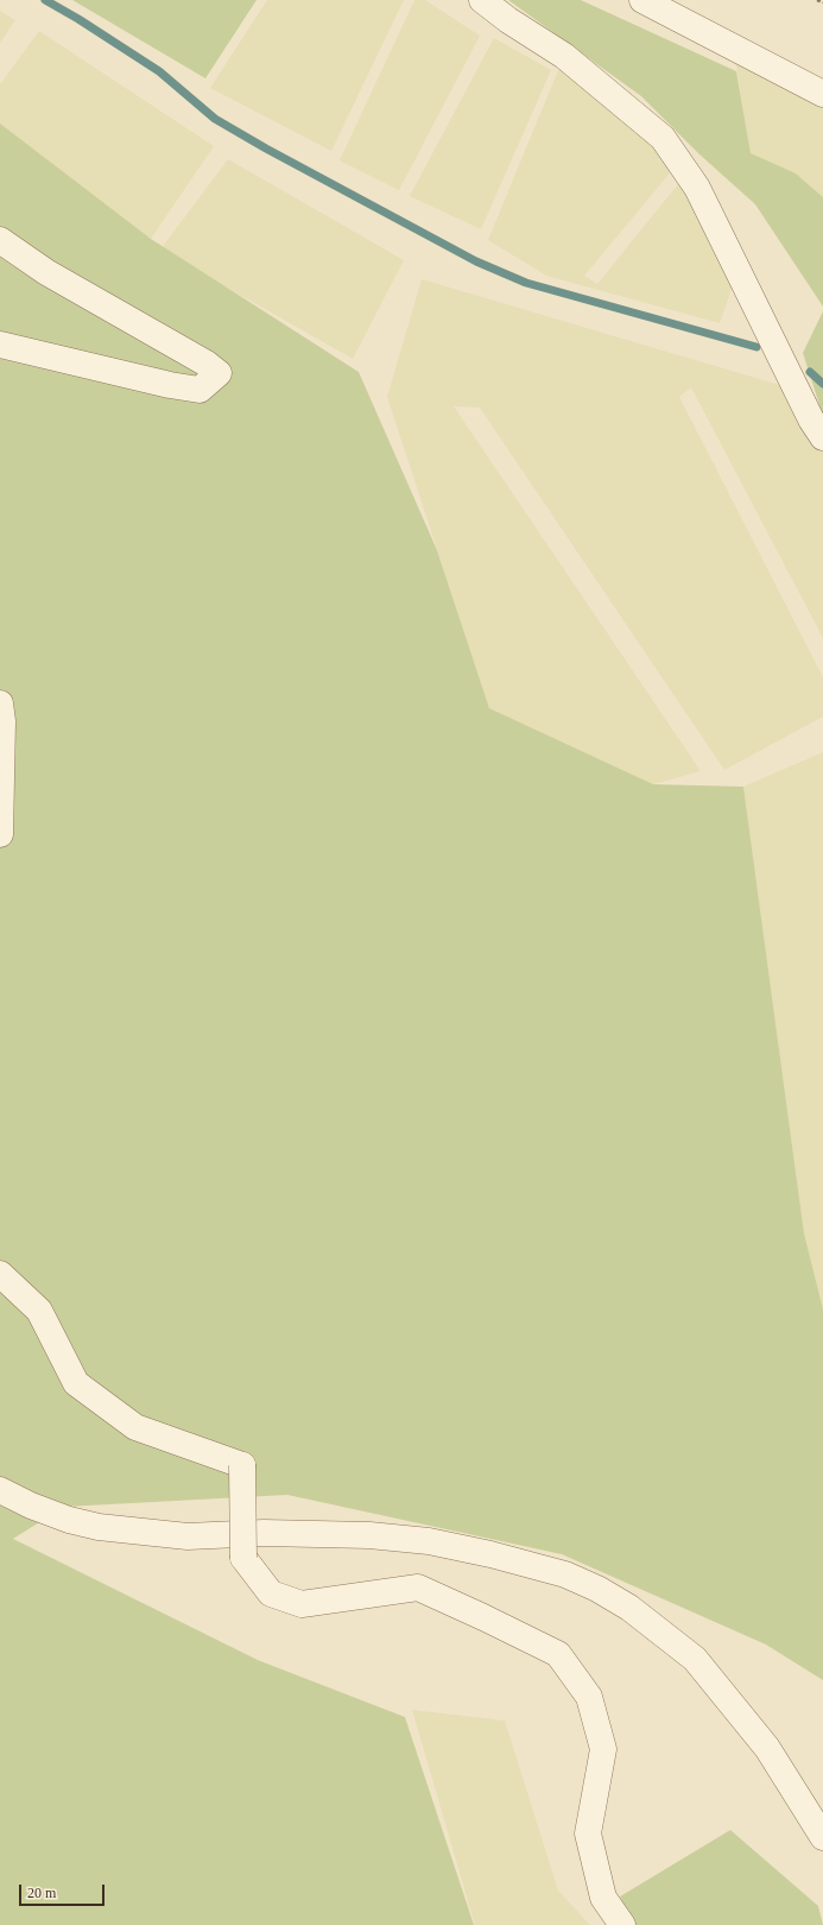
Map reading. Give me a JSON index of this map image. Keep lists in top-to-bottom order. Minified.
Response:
{"scale_bar":"20 m"}
